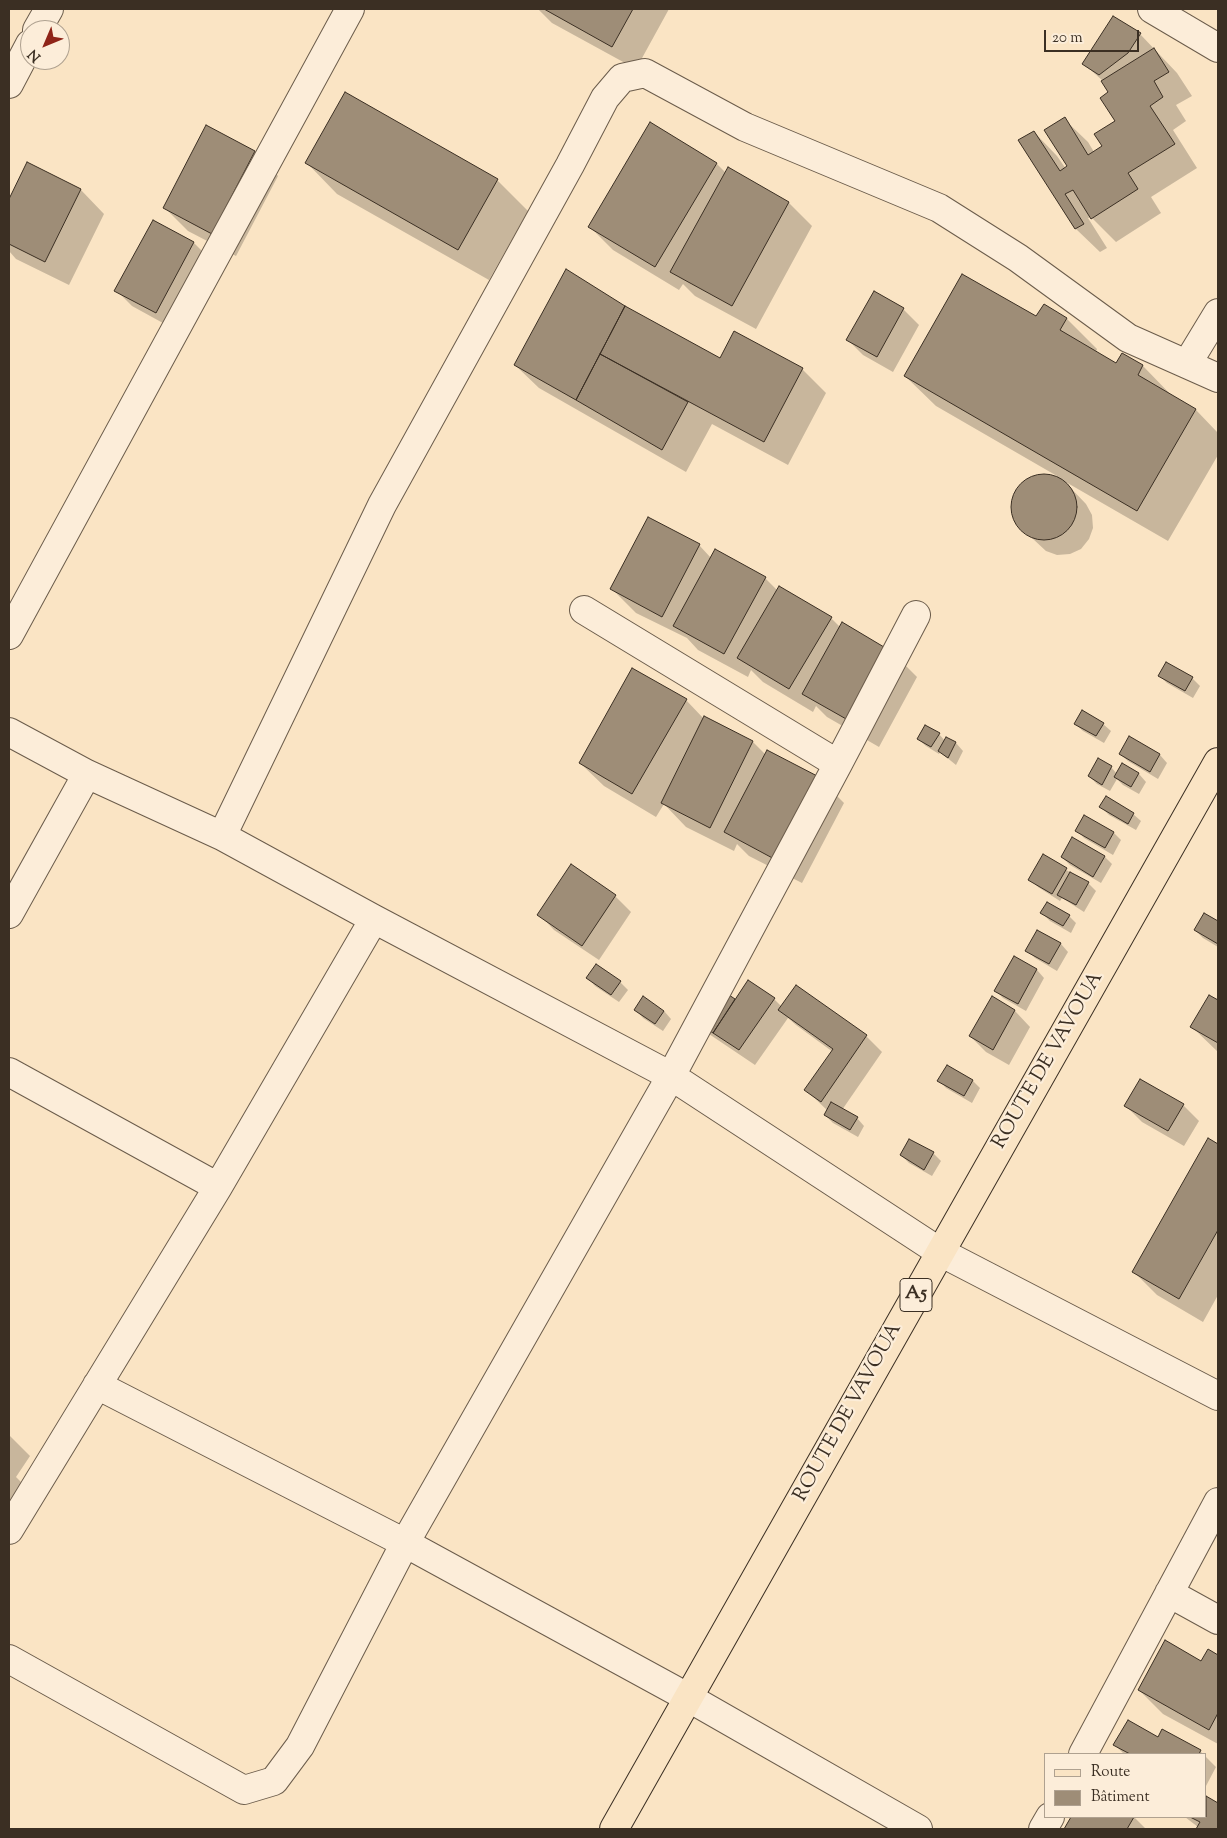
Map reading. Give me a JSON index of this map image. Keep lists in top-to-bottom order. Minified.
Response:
{"streets":{"main road":["ROUTE DE VAVOUA","A5"]},"legend":["Route","Bâtiment"],"scale_bar":"20 m","north":"bottom left"}
